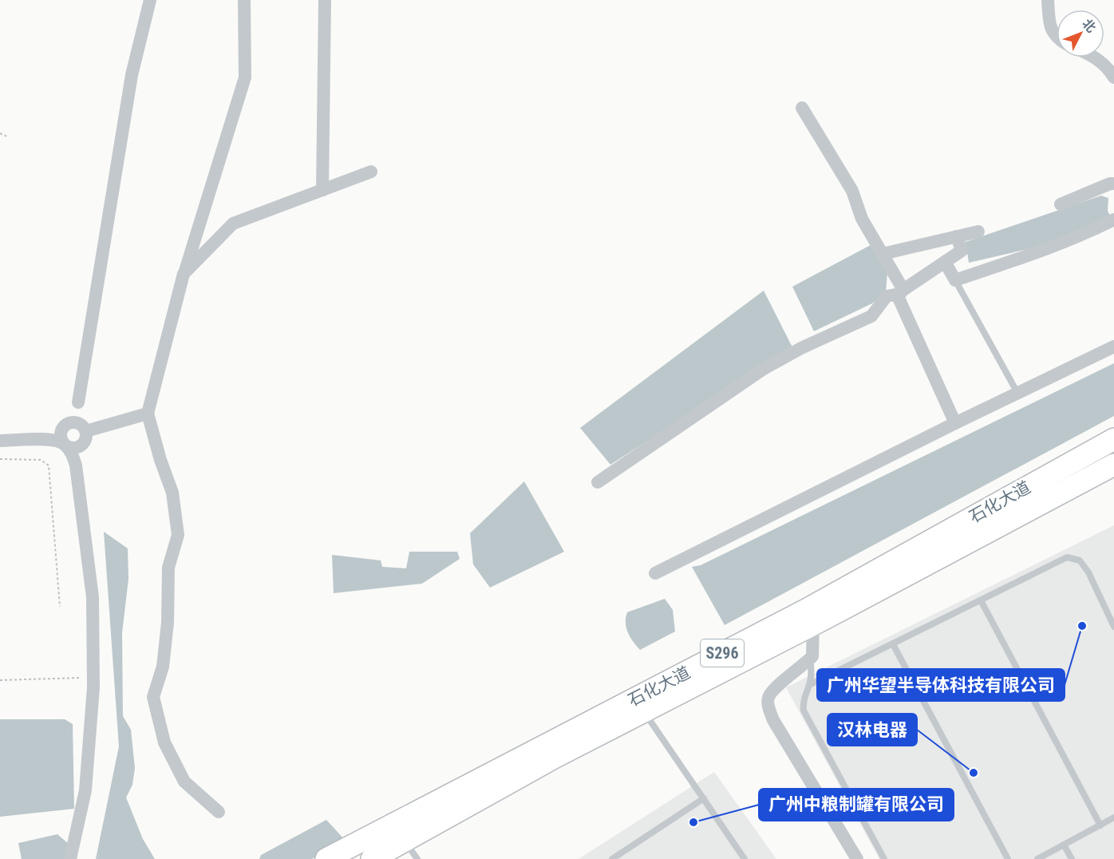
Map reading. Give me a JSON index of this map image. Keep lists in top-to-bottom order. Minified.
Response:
{"streets":{"main road":["石化大道","S296"]},"places":["广州华望半导体科技有限公司","汉林电器","广州中粮制罐有限公司"],"north":"top right"}
